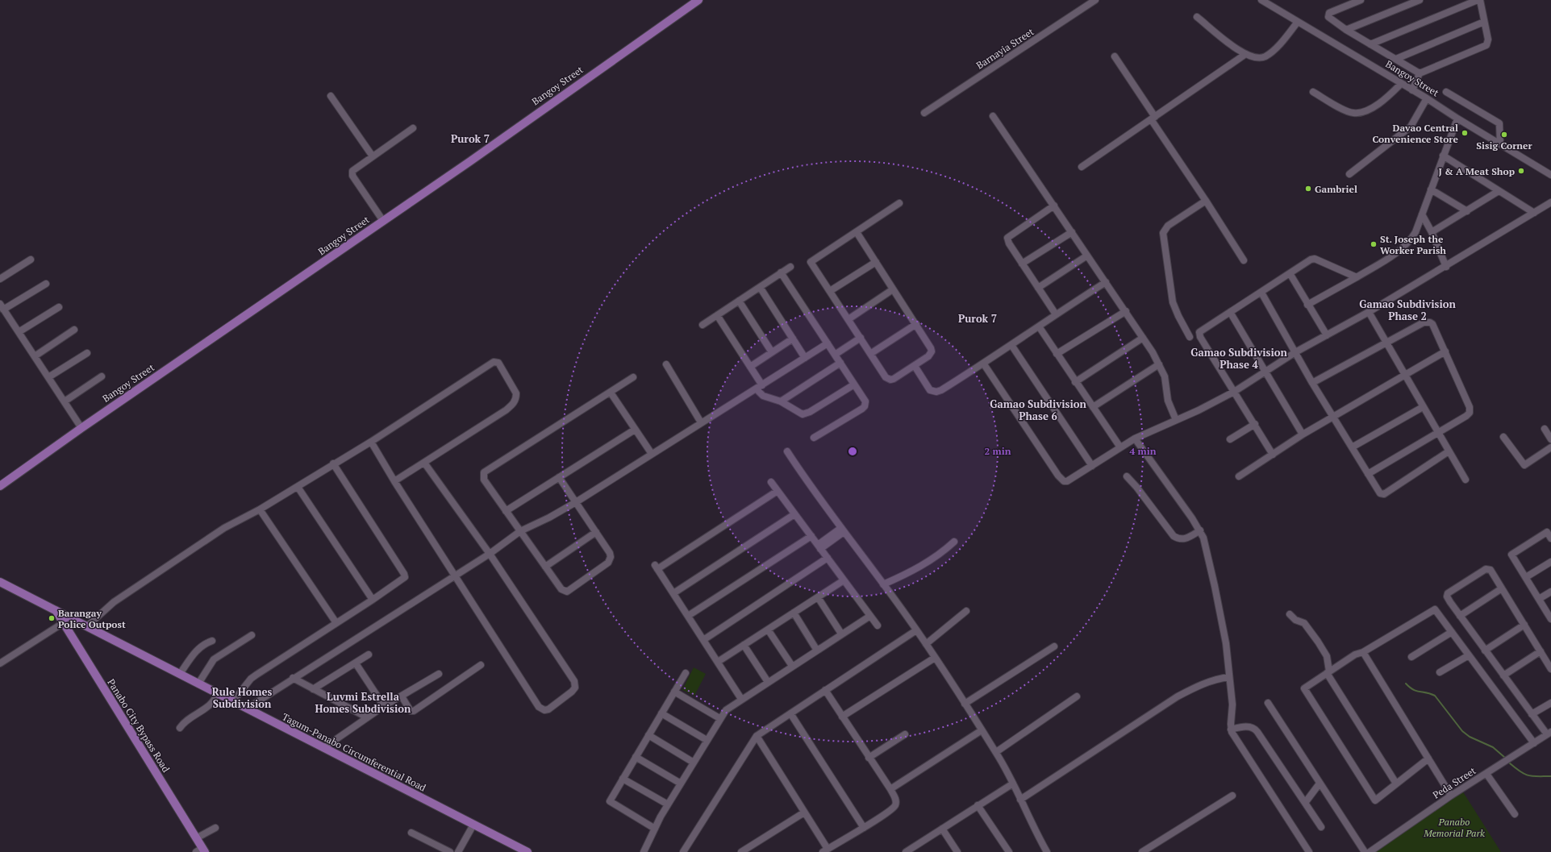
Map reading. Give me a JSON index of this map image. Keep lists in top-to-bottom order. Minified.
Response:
{"streets":{"main road":["Bangoy Street","Panabo City Bypass Road","Tagum-Panabo Circumferential Road"],"street":["Barnayia Street","Peda Street"]},"crossings":[["Panabo City Bypass Road","Tagum-Panabo Circumferential Road"]],"districts":["Purok 7","Gamao Subdivision Phase 2","Purok 7","Gamao Subdivision Phase 4","Gamao Subdivision Phase 6","Rule Homes Subdivision","Luvmi Estrella Homes Subdivision"],"parks":["Panabo Memorial Park"],"places":["Davao Central Convenience Store","Sisig Corner","J & A Meat Shop","Gambriel","St. Joseph the Worker Parish","Barangay Police Outpost"],"rings":["2 min","4 min"]}
